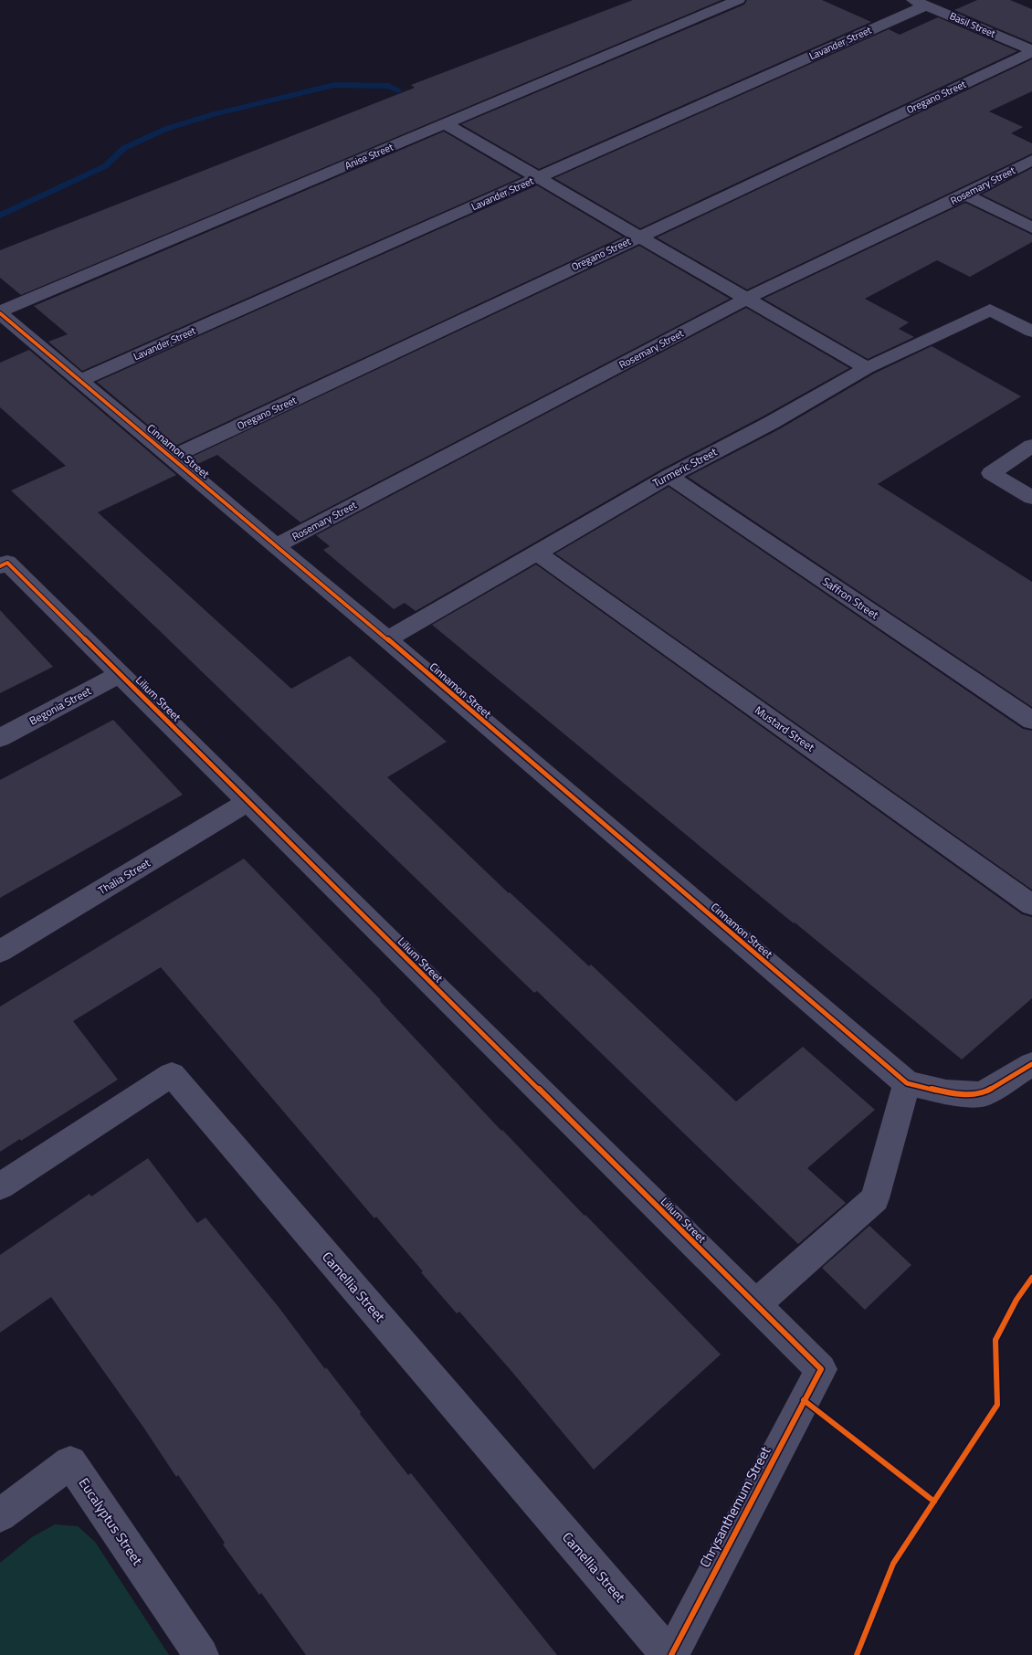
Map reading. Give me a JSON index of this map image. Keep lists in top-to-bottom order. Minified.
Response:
{"streets":{"street":["Basil Street","Lavander Street","Oregano Street","Anise Street","Rosemary Street","Cinnamon Street","Turmeric Street","Saffron Street","Lilium Street","Begonia Street","Mustard Street","Thalia Street","Camellia Street","Chrysanthemum Street","Eucalyptus Street"]},"crossings":[["Basil Street","Lavander Street"],["Basil Street","Oregano Street"],["Lavander Street","Cinnamon Street"],["Oregano Street","Cinnamon Street"],["Anise Street","Cinnamon Street"],["Rosemary Street","Cinnamon Street"],["Cinnamon Street","Turmeric Street"],["Turmeric Street","Saffron Street"],["Turmeric Street","Mustard Street"],["Lilium Street","Begonia Street"],["Lilium Street","Thalia Street"],["Lilium Street","Chrysanthemum Street"],["Camellia Street","Chrysanthemum Street"]]}
